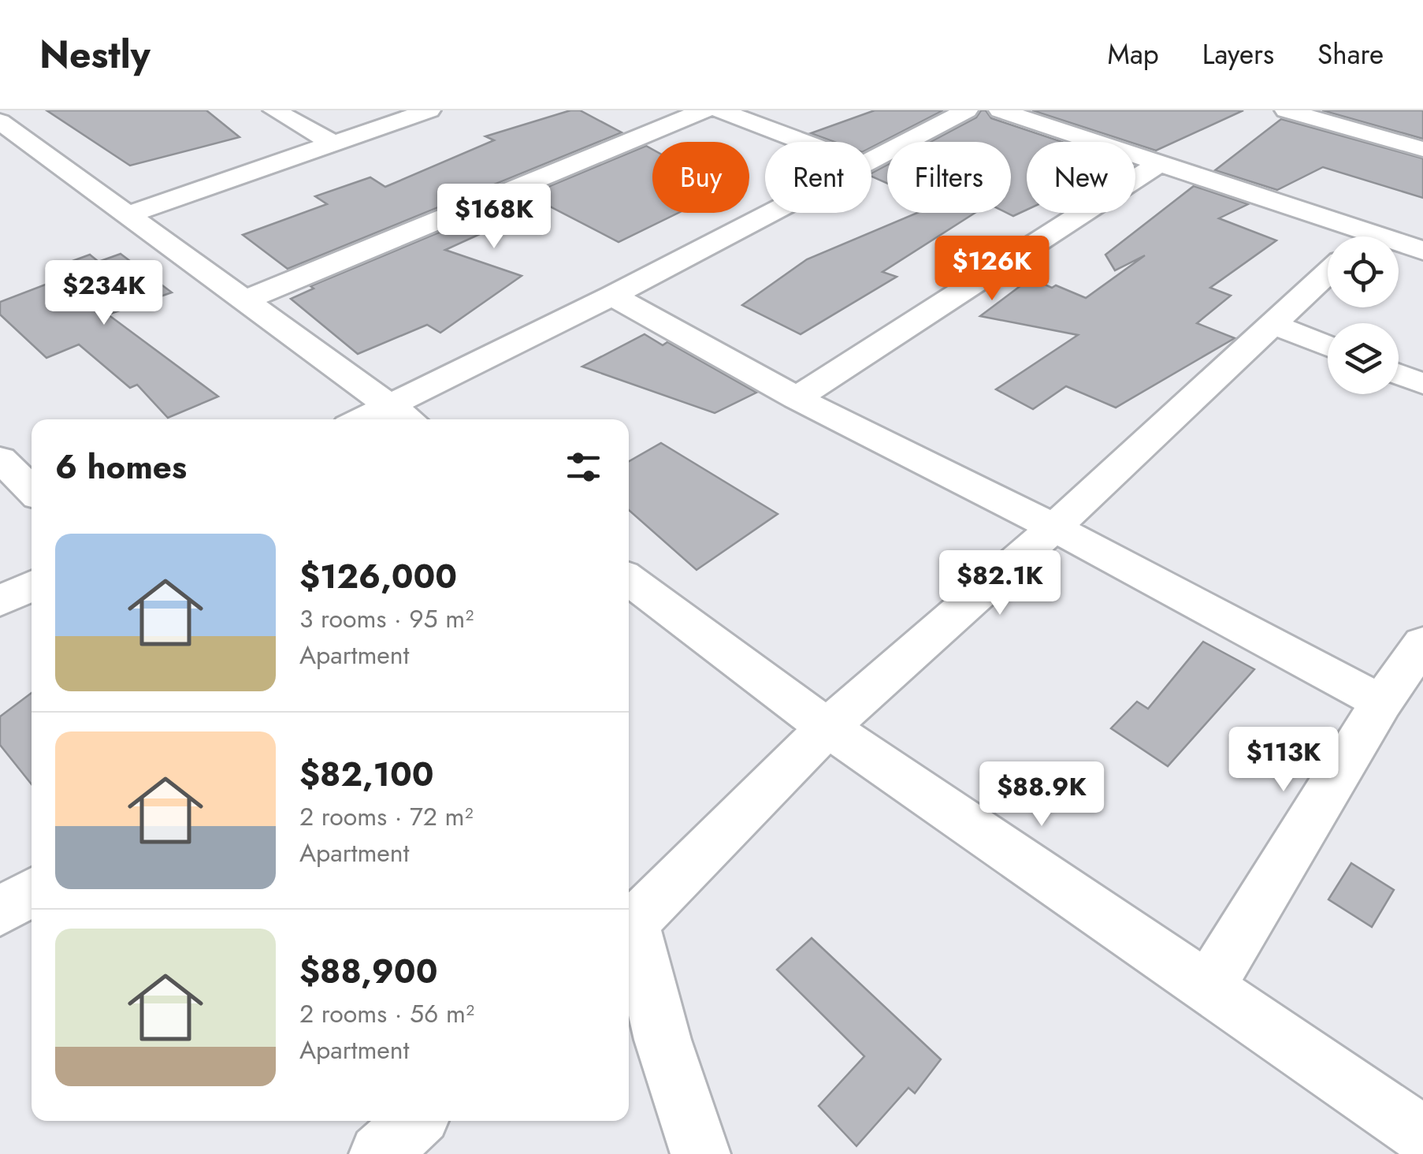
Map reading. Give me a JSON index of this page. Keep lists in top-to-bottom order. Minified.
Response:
{"page":{"header":"Nestly","nav":["Map","Layers","Share"],"chip":["Buy","Rent","Filters","New"],"price":["$168K","$126K","$234K","$82.1K","$113K","$88.9K"],"heading":"6 homes","list":[{"name":"$126,000","note":"3 rooms · 95 m² · Apartment"},{"name":"$82,100","note":"2 rooms · 72 m² · Apartment"},{"name":"$88,900","note":"2 rooms · 56 m² · Apartment"}]}}
